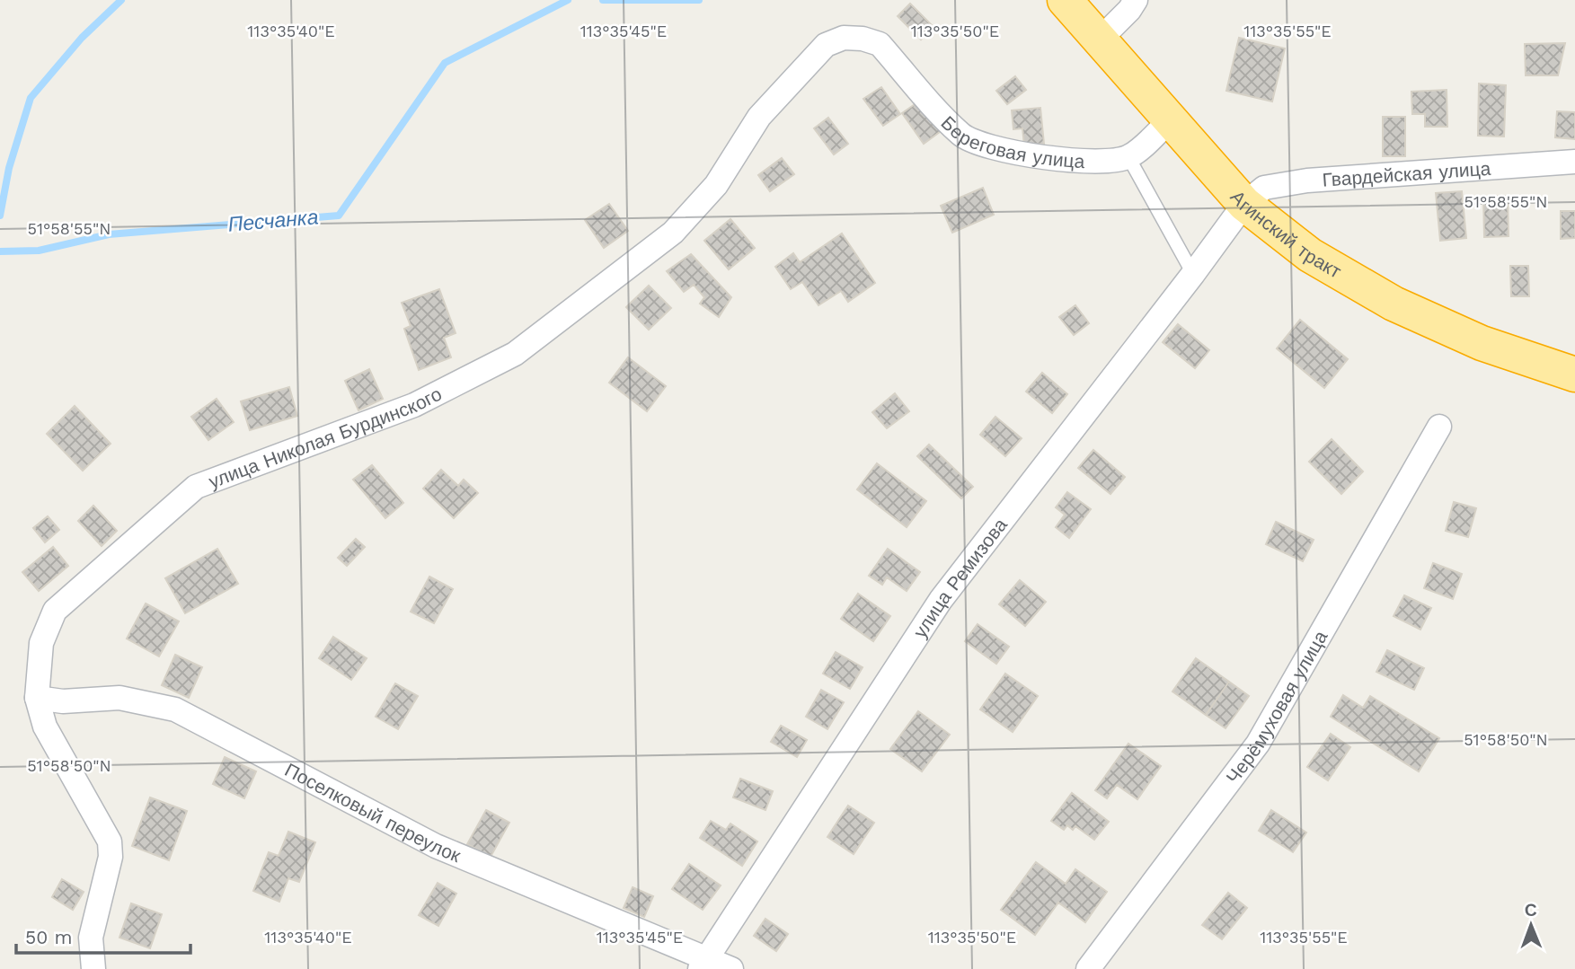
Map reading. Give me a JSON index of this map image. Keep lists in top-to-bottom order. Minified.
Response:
{"streets":{"highway":["Агинский тракт"],"street":["Береговая улица","Гвардейская улица","улица Николая Бурдинского","улица Ремизова","Черёмуховая улица","Поселковый переулок"]},"crossings":[["Береговая улица","улица Николая Бурдинского"],["Гвардейская улица","Агинский тракт"],["Гвардейская улица","улица Ремизова"],["Агинский тракт","улица Ремизова"],["улица Николая Бурдинского","Поселковый переулок"],["улица Ремизова","Поселковый переулок"]],"water":["Песчанка"],"scale_bar":"50 m","north":"top","coordinates":["113°35'40\"E","113°35'45\"E","113°35'50\"E","113°35'55\"E","51°58'55\"N","51°58'50\"N"]}
